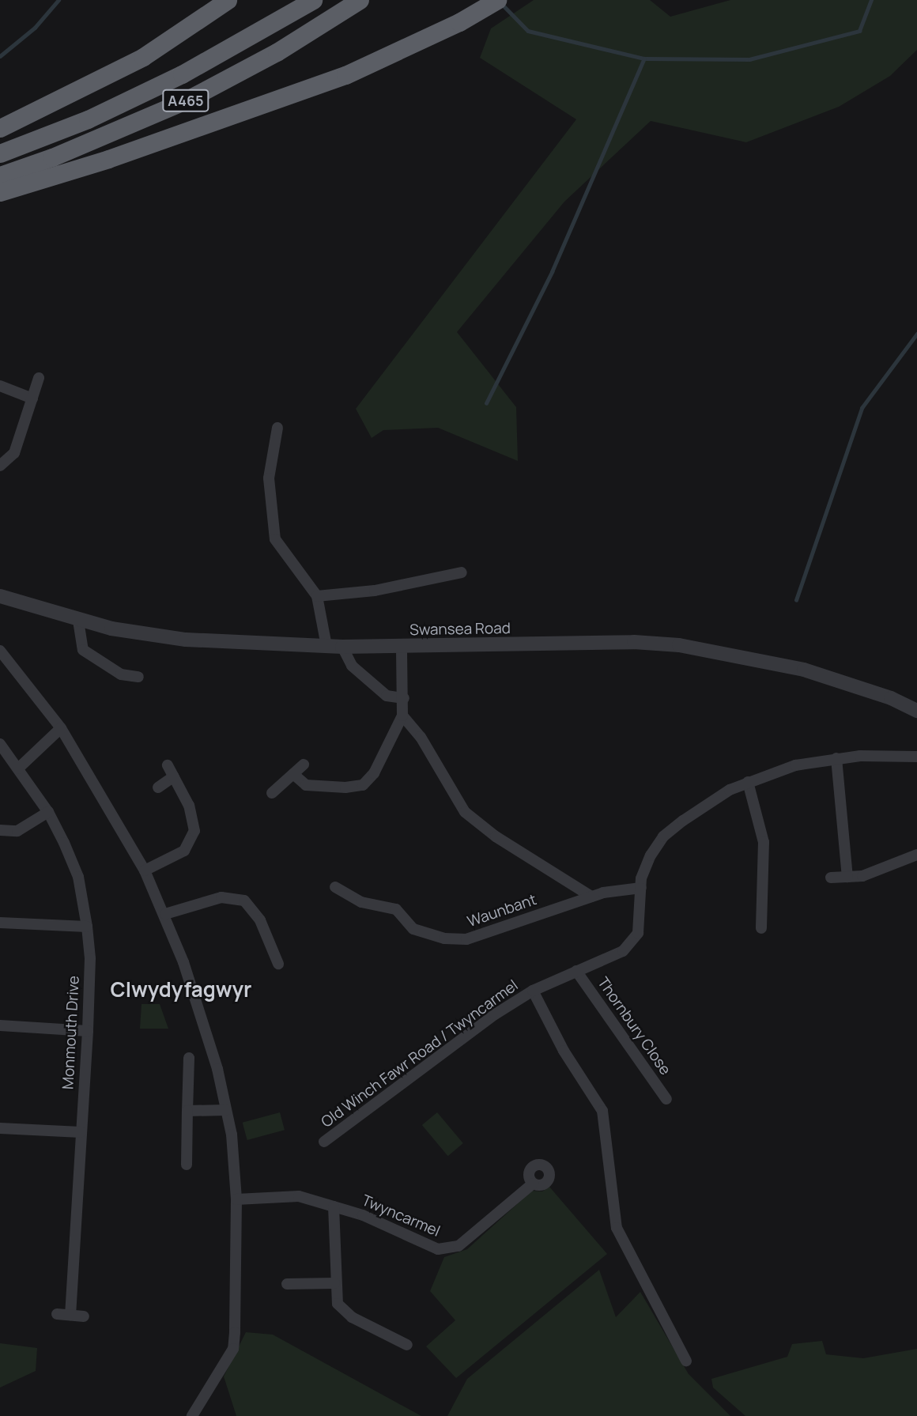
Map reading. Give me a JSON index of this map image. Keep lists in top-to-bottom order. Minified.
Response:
{"streets":{"highway":["A465"],"street":["Swansea Road","Waunbant","Thornbury Close","Monmouth Drive","Old Winch Fawr Road / Twyncarmel","Twyncarmel"]},"crossings":[["Waunbant","Old Winch Fawr Road / Twyncarmel"],["Thornbury Close","Old Winch Fawr Road / Twyncarmel"]],"districts":["Clwydyfagwyr"]}
